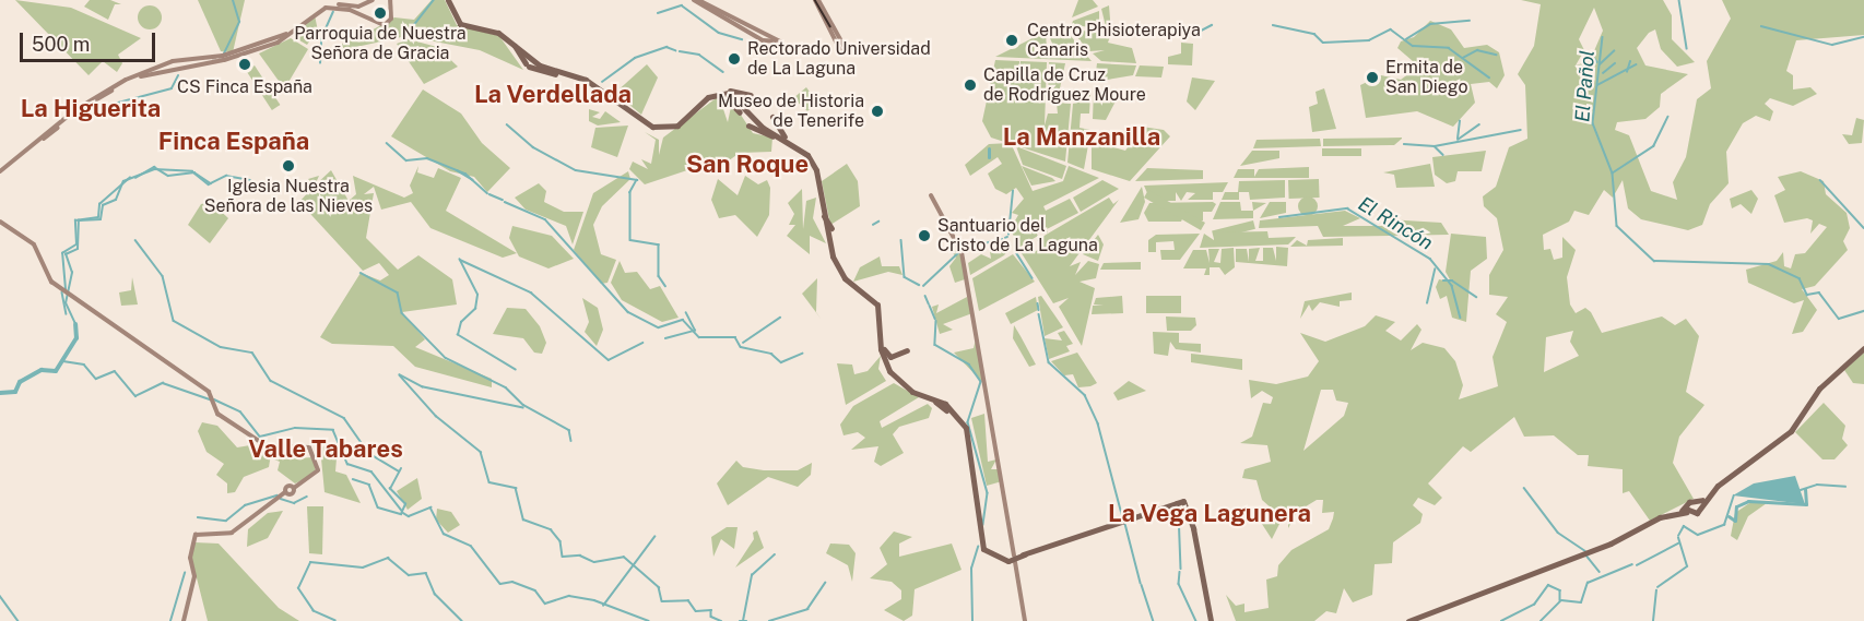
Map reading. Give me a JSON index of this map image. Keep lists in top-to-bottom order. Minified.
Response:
{"districts":["La Verdellada","La Higuerita","La Manzanilla","Finca España","San Roque","Valle Tabares","La Vega Lagunera"],"water":["El Pañol","El Rincón"],"places":["Parroquia de Nuestra Señora de Gracia","Centro Phisioterapiya Canaris","Rectorado Universidad de La Laguna","CS Finca España","Ermita de San Diego","Capilla de Cruz de Rodríguez Moure","Museo de Historia de Tenerife","Iglesia Nuestra Señora de las Nieves","Santuario del Cristo de La Laguna"],"scale_bar":"500 m"}
